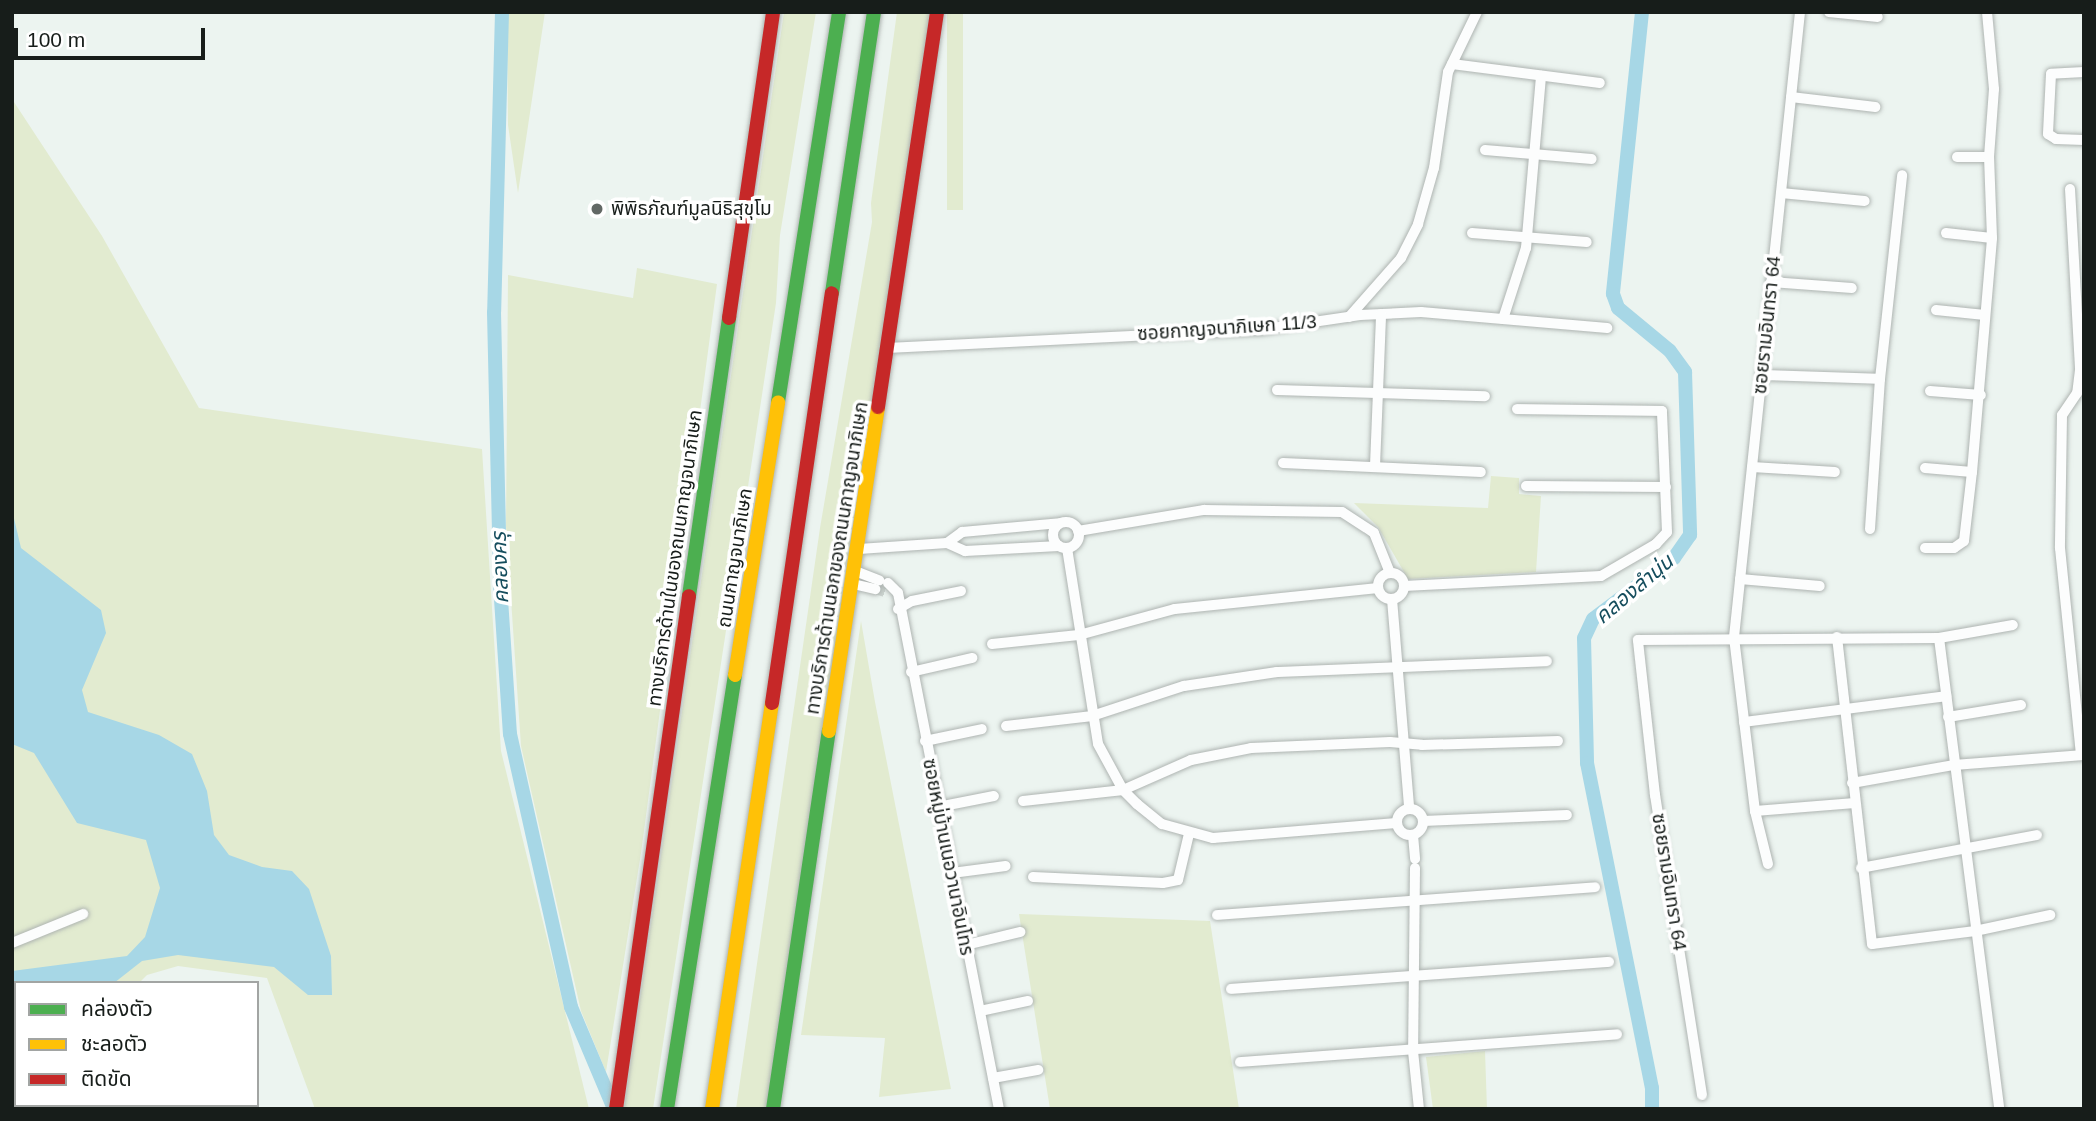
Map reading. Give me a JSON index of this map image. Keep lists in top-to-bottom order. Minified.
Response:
{"streets":{"main road":["ทางบริการด้านในของถนนกาญจนาภิเษก","ถนนกาญจนาภิเษก","ทางบริการด้านนอกของถนนกาญจนาภิเษก"],"street":["ซอยรามอินทรา 64","ซอยกาญจนาภิเษก 11/3","ซอยหมู่บ้านเนอวานาอินโทร"]},"crossings":[["ซอยกาญจนาภิเษก 11/3","ทางบริการด้านนอกของถนนกาญจนาภิเษก"],["ทางบริการด้านนอกของถนนกาญจนาภิเษก","ซอยหมู่บ้านเนอวานาอินโทร"]],"water":["คลองครุ","คลองลำนุ่น"],"places":["พิพิธภัณฑ์มูลนิธิสุขุโม"],"legend":["คล่องตัว","ชะลอตัว","ติดขัด"],"scale_bar":"100 m"}
